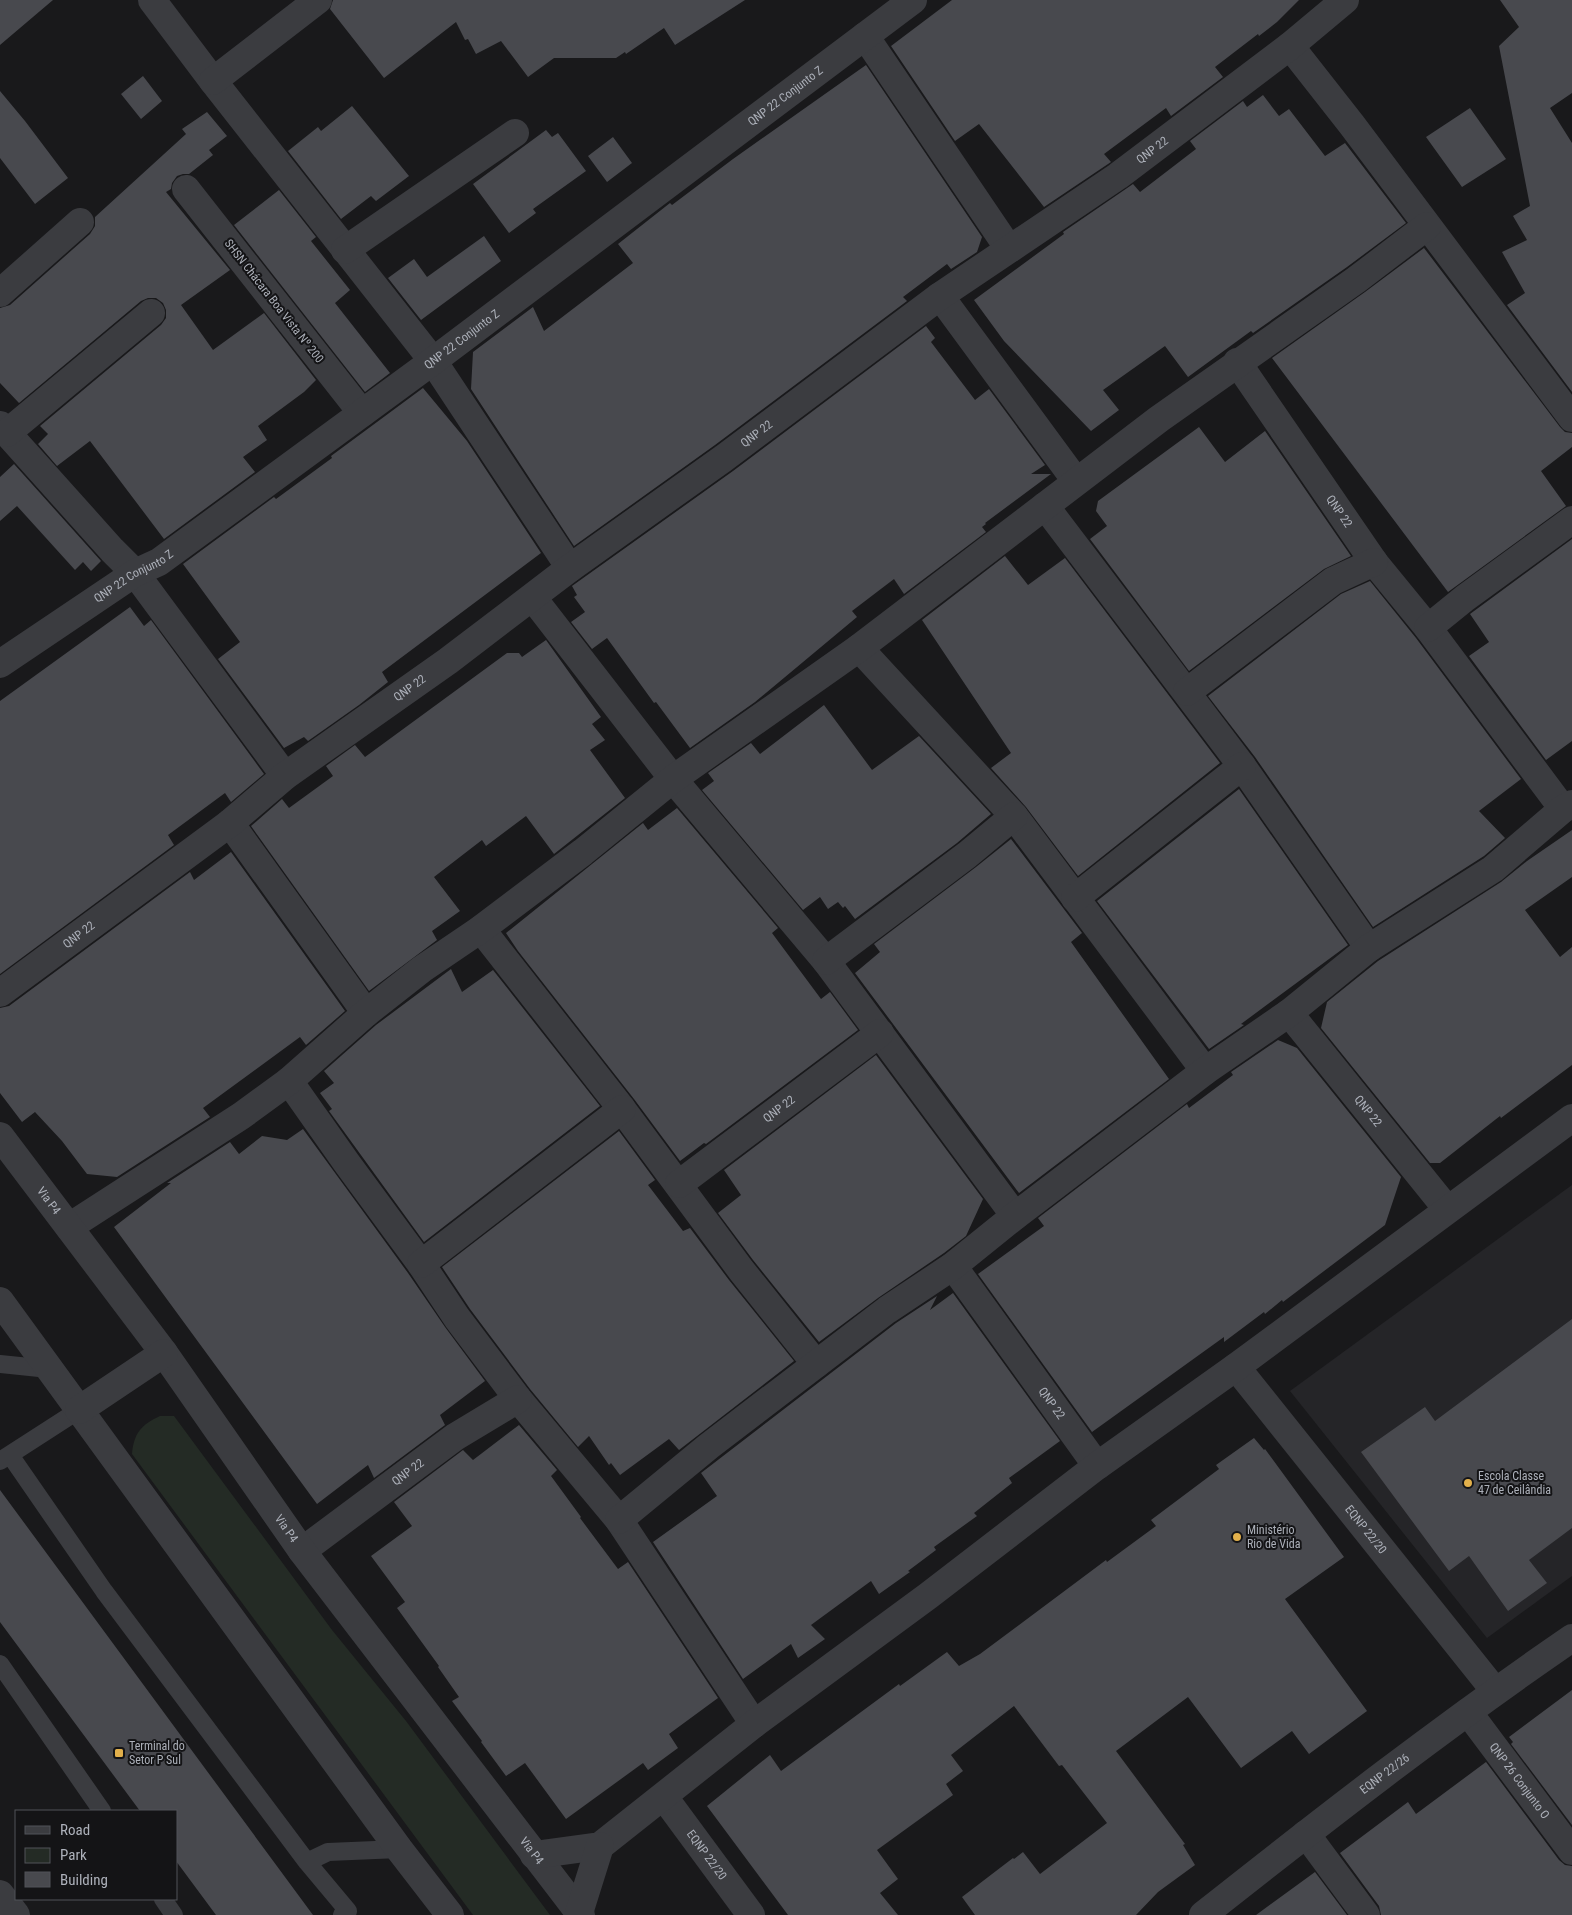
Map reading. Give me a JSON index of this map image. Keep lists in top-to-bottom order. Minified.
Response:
{"streets":{"street":["QNP 22 Conjunto Z","QNP 22","SHSN Chácara Boa Vista Nº 200","Via P4","EQNP 22/20","EQNP 22/26","QNP 26 Conjunto O"]},"crossings":[["QNP 22 Conjunto Z","SHSN Chácara Boa Vista Nº 200"],["QNP 22","Via P4"],["EQNP 22/20","EQNP 22/26"],["EQNP 22/26","QNP 26 Conjunto O"]],"places":{"other":["Escola Classe 47 de Ceilândia","Ministério Rio de Vida"],"transit":["Terminal do Setor P Sul"]},"legend":["Road","Park","Building"]}
